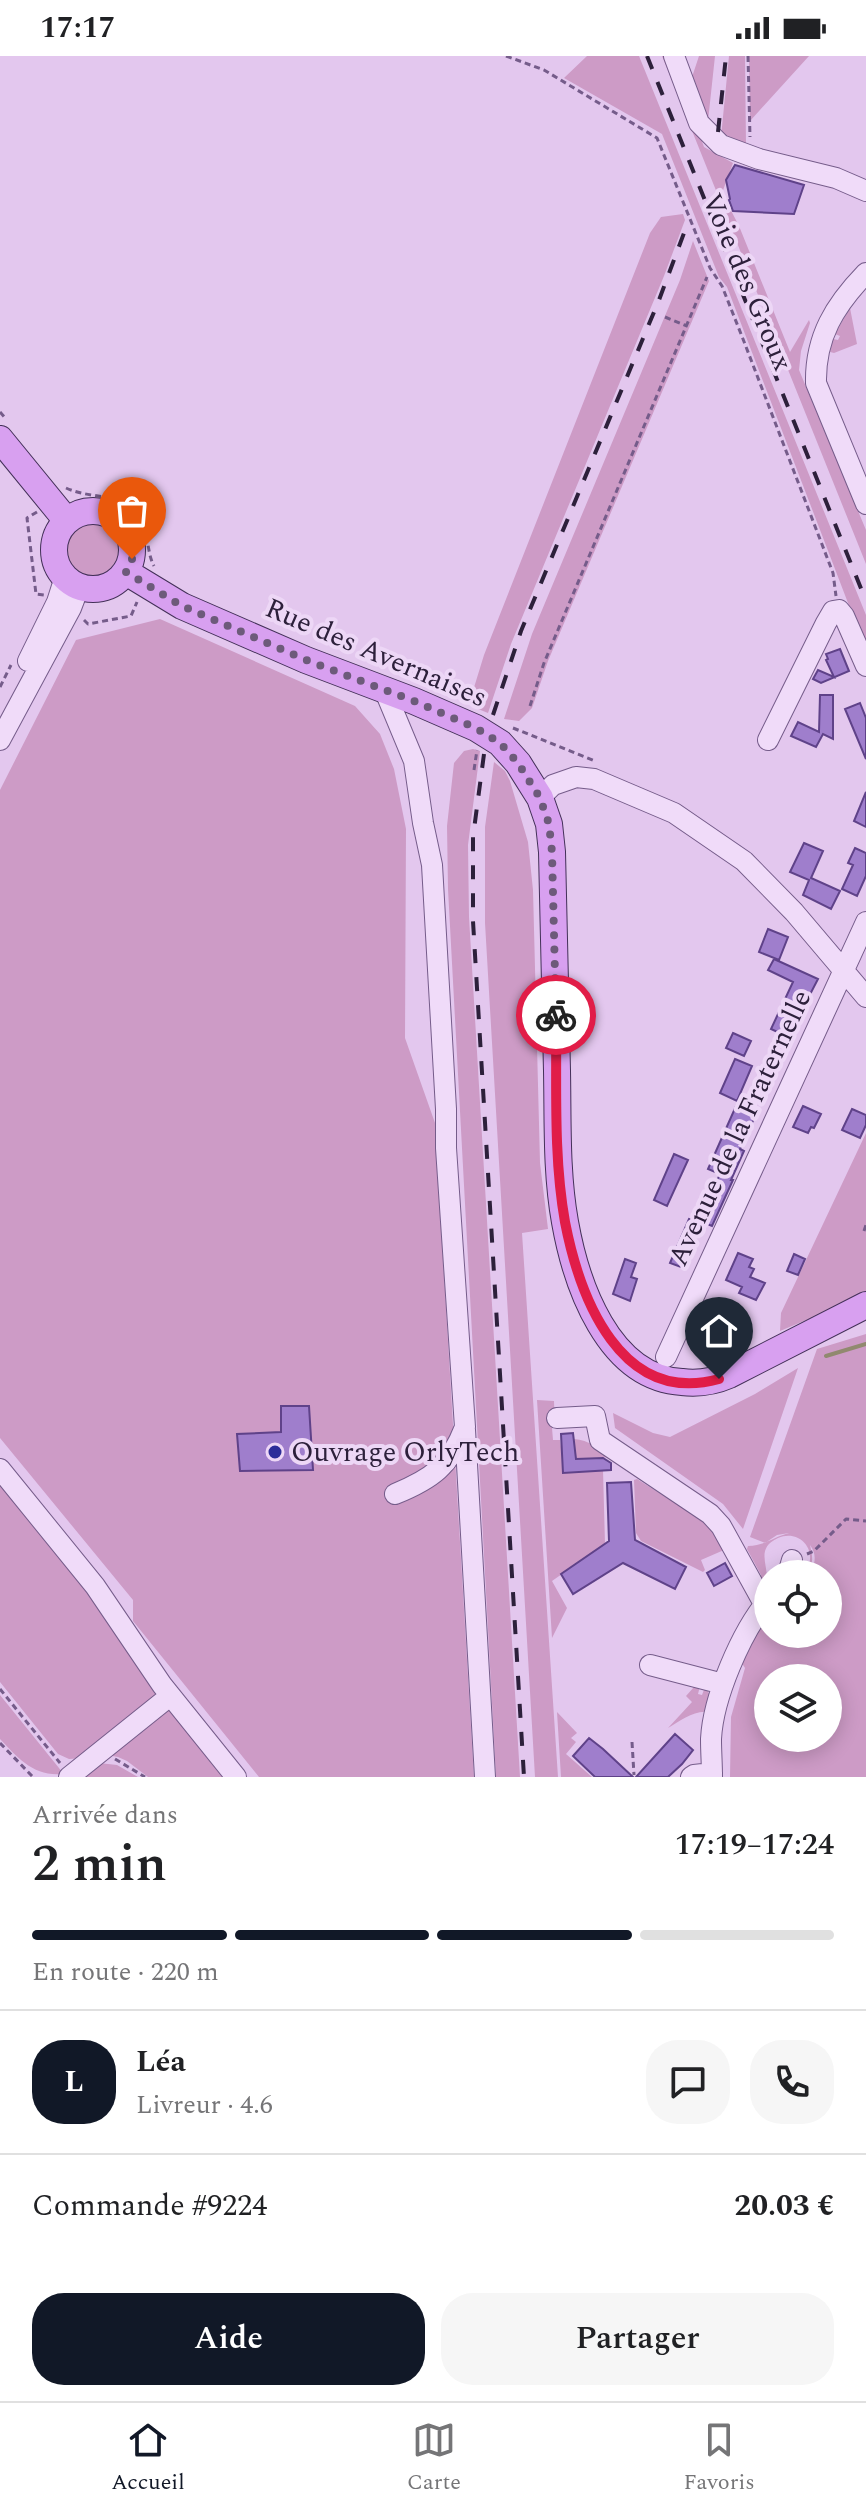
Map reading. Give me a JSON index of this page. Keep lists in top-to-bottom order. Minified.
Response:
{"streets":{"main road":["Rue des Avernaises"],"street":["Voie des Groux","Avenue de la Fraternelle"]},"places":["Ouvrage OrlyTech"],"page":{"status":"17:17","heading":["2 min","Arrivée dans","17:19–17:24"],"panel":["Léa","Livreur · 4.6","Commande #9224","20.03 €"],"bar":"En route · 220 m","round":"L","buttons":["Aide","Partager"],"tabs":["Accueil","Carte","Favoris"]}}
